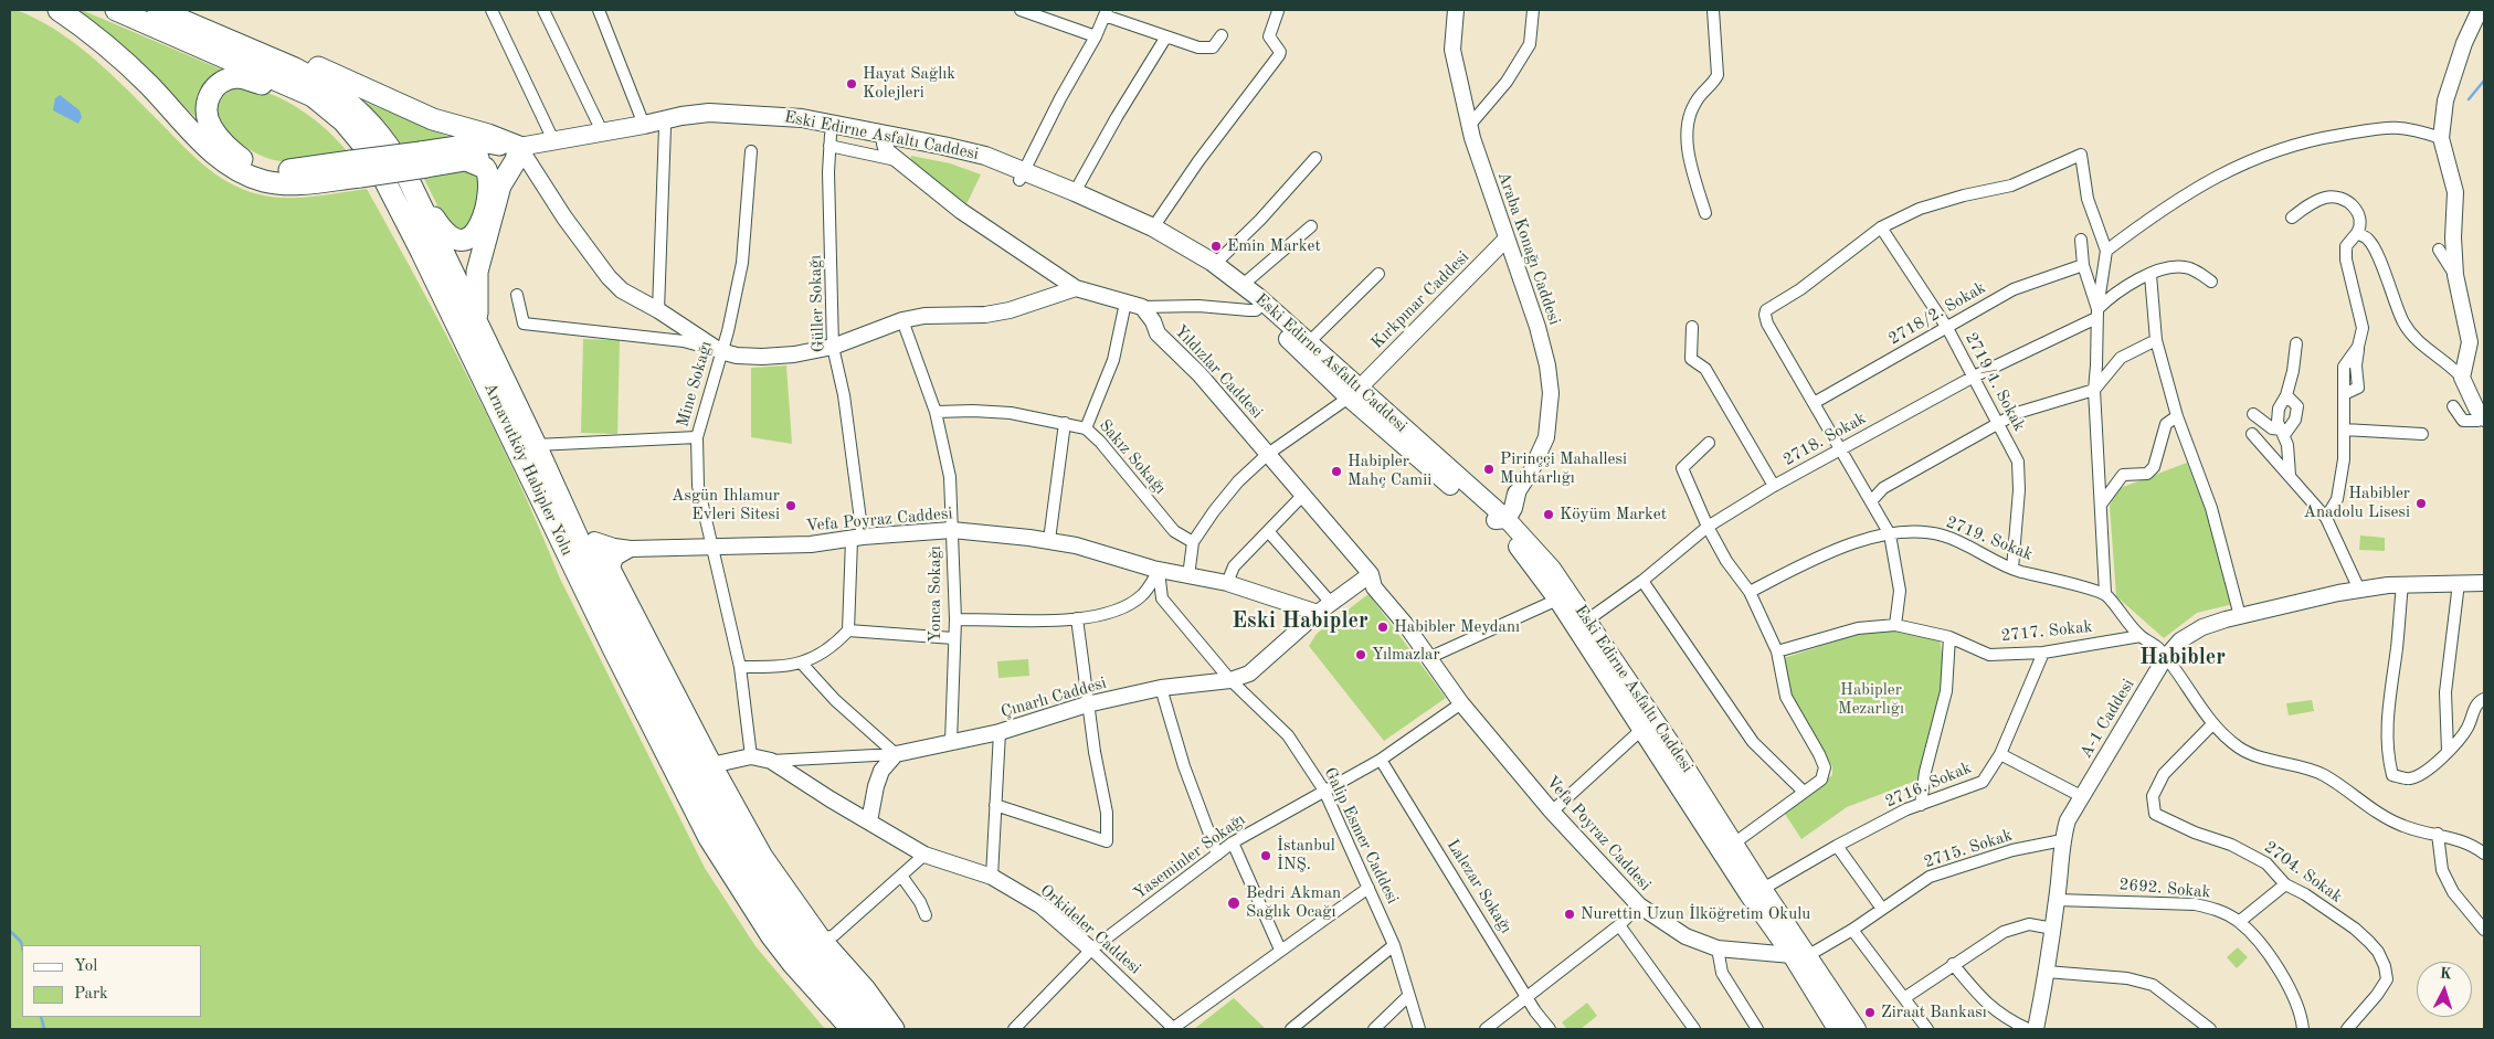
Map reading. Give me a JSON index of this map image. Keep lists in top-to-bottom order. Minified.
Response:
{"streets":{"highway":["Arnavutköy Habipler Yolu"],"main road":["Eski Edirne Asfaltı Caddesi","Araba Konağı Caddesi","Kırkpınar Caddesi","Yıldızlar Caddesi","Vefa Poyraz Caddesi","Çınarlı Caddesi","A-1 Caddesi","Orkideler Caddesi"],"street":["Güller Sokağı","2718/2. Sokak","2719/1. Sokak","Mine Sokağı","2718. Sokak","Sakız Sokağı","2719. Sokak","Yonca Sokağı","2717. Sokak","2716. Sokak","Galip Esmer Caddesi","2715. Sokak","Yaseminler Sokağı","2704. Sokak","Lalezar Sokağı","2692. Sokak"]},"crossings":[["Eski Edirne Asfaltı Caddesi","Kırkpınar Caddesi"],["Eski Edirne Asfaltı Caddesi","Güller Sokağı"],["Eski Edirne Asfaltı Caddesi","2718. Sokak"],["Eski Edirne Asfaltı Caddesi","Vefa Poyraz Caddesi"],["Eski Edirne Asfaltı Caddesi","2716. Sokak"],["Eski Edirne Asfaltı Caddesi","2715. Sokak"],["Araba Konağı Caddesi","Kırkpınar Caddesi"],["Güller Sokağı","Vefa Poyraz Caddesi"],["2718/2. Sokak","2719/1. Sokak"],["Yıldızlar Caddesi","Vefa Poyraz Caddesi"],["Yıldızlar Caddesi","Çınarlı Caddesi"],["2719/1. Sokak","2718. Sokak"],["2719/1. Sokak","2719. Sokak"],["Mine Sokağı","Vefa Poyraz Caddesi"],["Mine Sokağı","Çınarlı Caddesi"],["Sakız Sokağı","Yonca Sokağı"],["Vefa Poyraz Caddesi","Yonca Sokağı"],["Vefa Poyraz Caddesi","Çınarlı Caddesi"],["Vefa Poyraz Caddesi","Galip Esmer Caddesi"],["Vefa Poyraz Caddesi","2715. Sokak"],["Vefa Poyraz Caddesi","Yaseminler Sokağı"],["Yonca Sokağı","Çınarlı Caddesi"],["2717. Sokak","2716. Sokak"],["Çınarlı Caddesi","Galip Esmer Caddesi"],["Çınarlı Caddesi","Orkideler Caddesi"],["A-1 Caddesi","2715. Sokak"],["A-1 Caddesi","2692. Sokak"],["Galip Esmer Caddesi","Yaseminler Sokağı"],["Yaseminler Sokağı","Lalezar Sokağı"],["Yaseminler Sokağı","Orkideler Caddesi"]],"districts":["Eski Habipler","Habibler"],"parks":["Habipler Mezarlığı"],"places":["Hayat Sağlık Kolejleri","Emin Market","Pirinççi Mahallesi Muhtarlığı","Habipler Mahç Camii","Habibler Anadolu Lisesi","Asgün Ihlamur Evleri Sitesi","Köyüm Market","Habibler Meydanı","Yılmazlar","İstanbul İNŞ.","Bedri Akman Sağlık Ocağı","Nurettin Uzun İlköğretim Okulu","Ziraat Bankası"],"legend":["Yol","Park"],"north":"top"}
